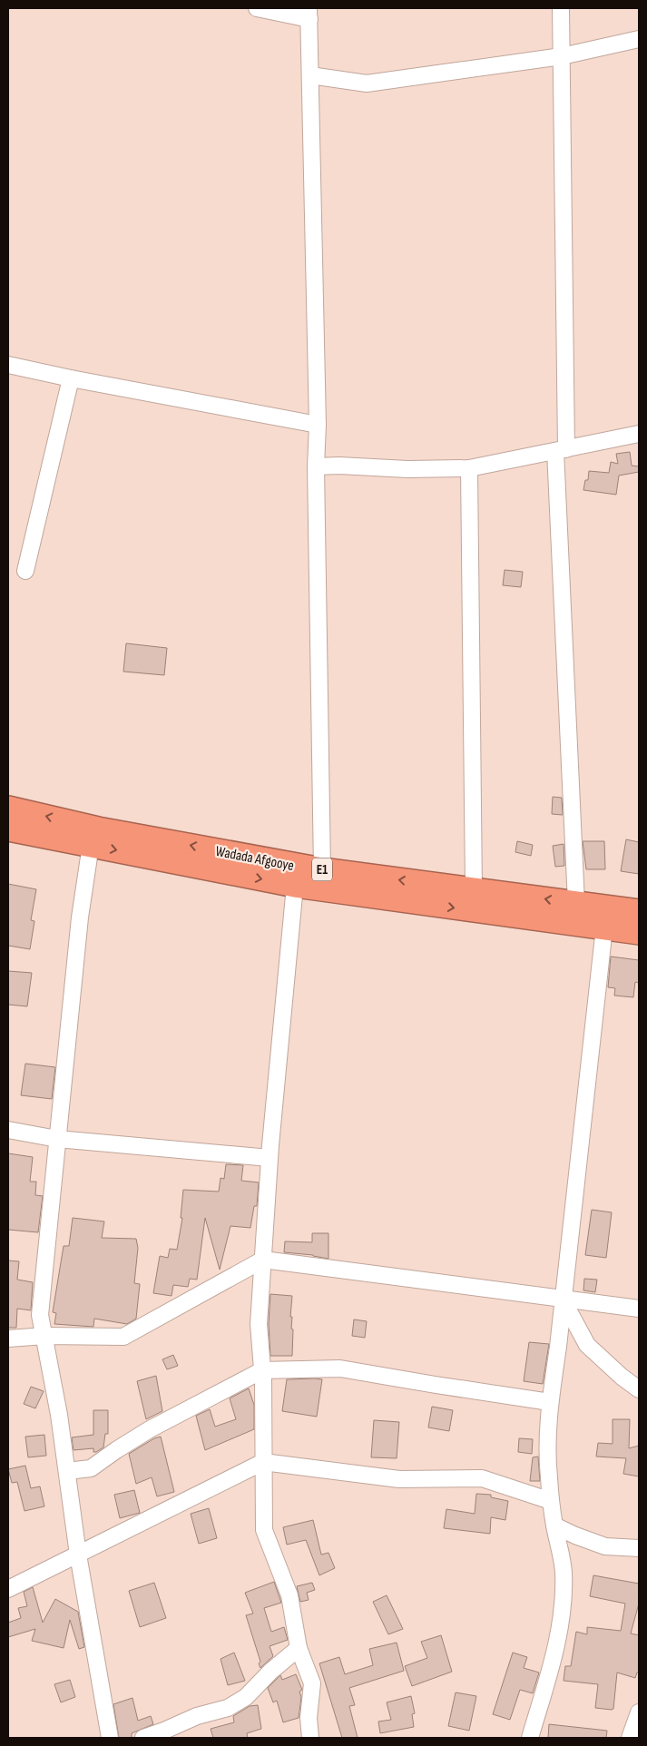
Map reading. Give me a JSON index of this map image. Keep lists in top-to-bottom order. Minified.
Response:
{"streets":{"highway":["Wadada Afgooye","E1"]}}
